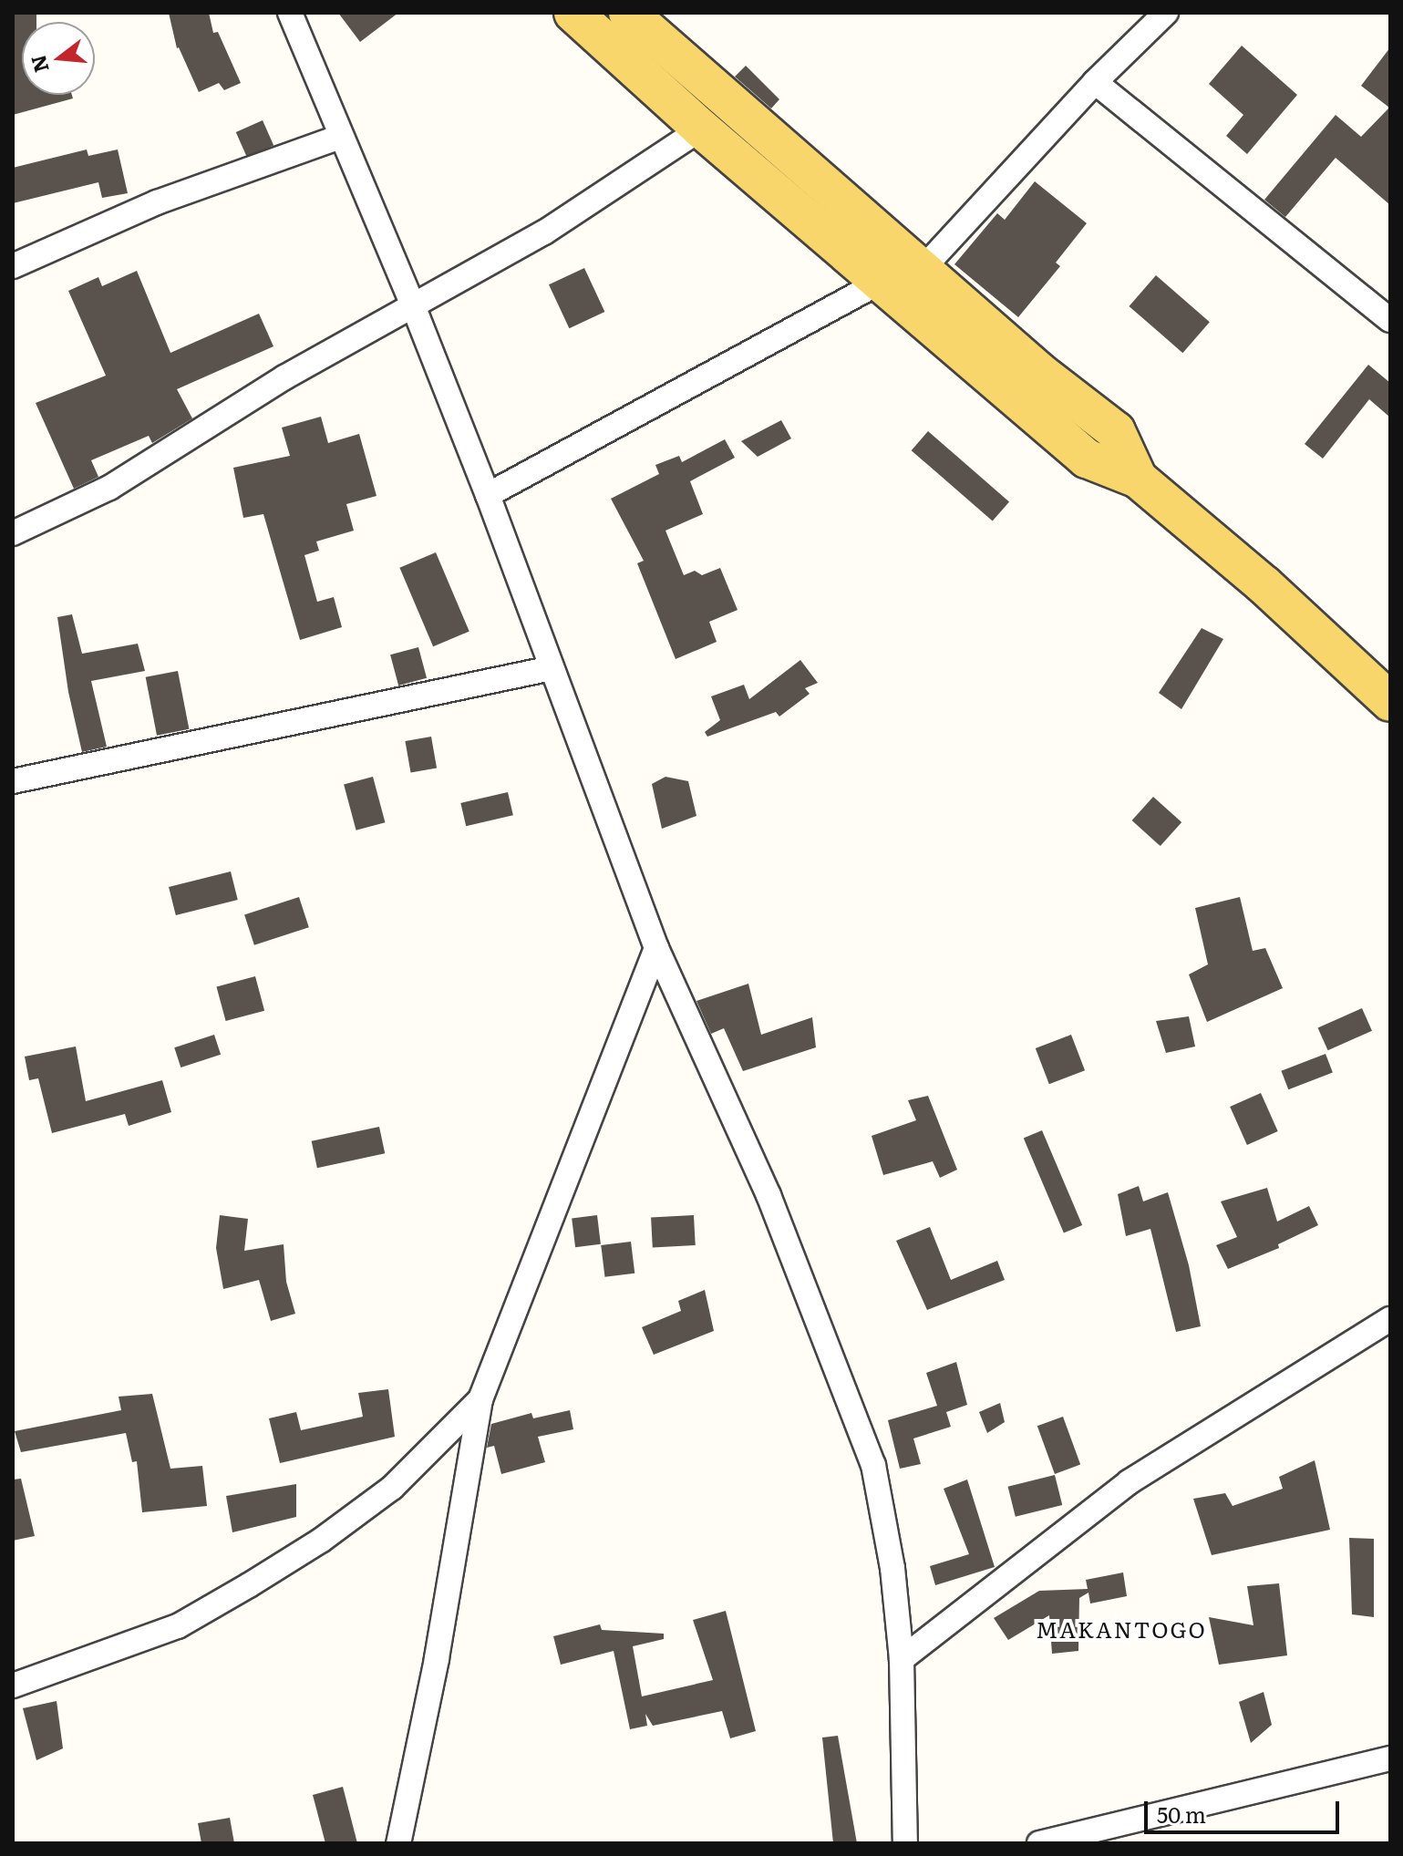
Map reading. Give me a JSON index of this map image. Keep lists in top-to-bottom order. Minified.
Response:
{"districts":["MAKANTOGO"],"scale_bar":"50 m","north":"left"}
